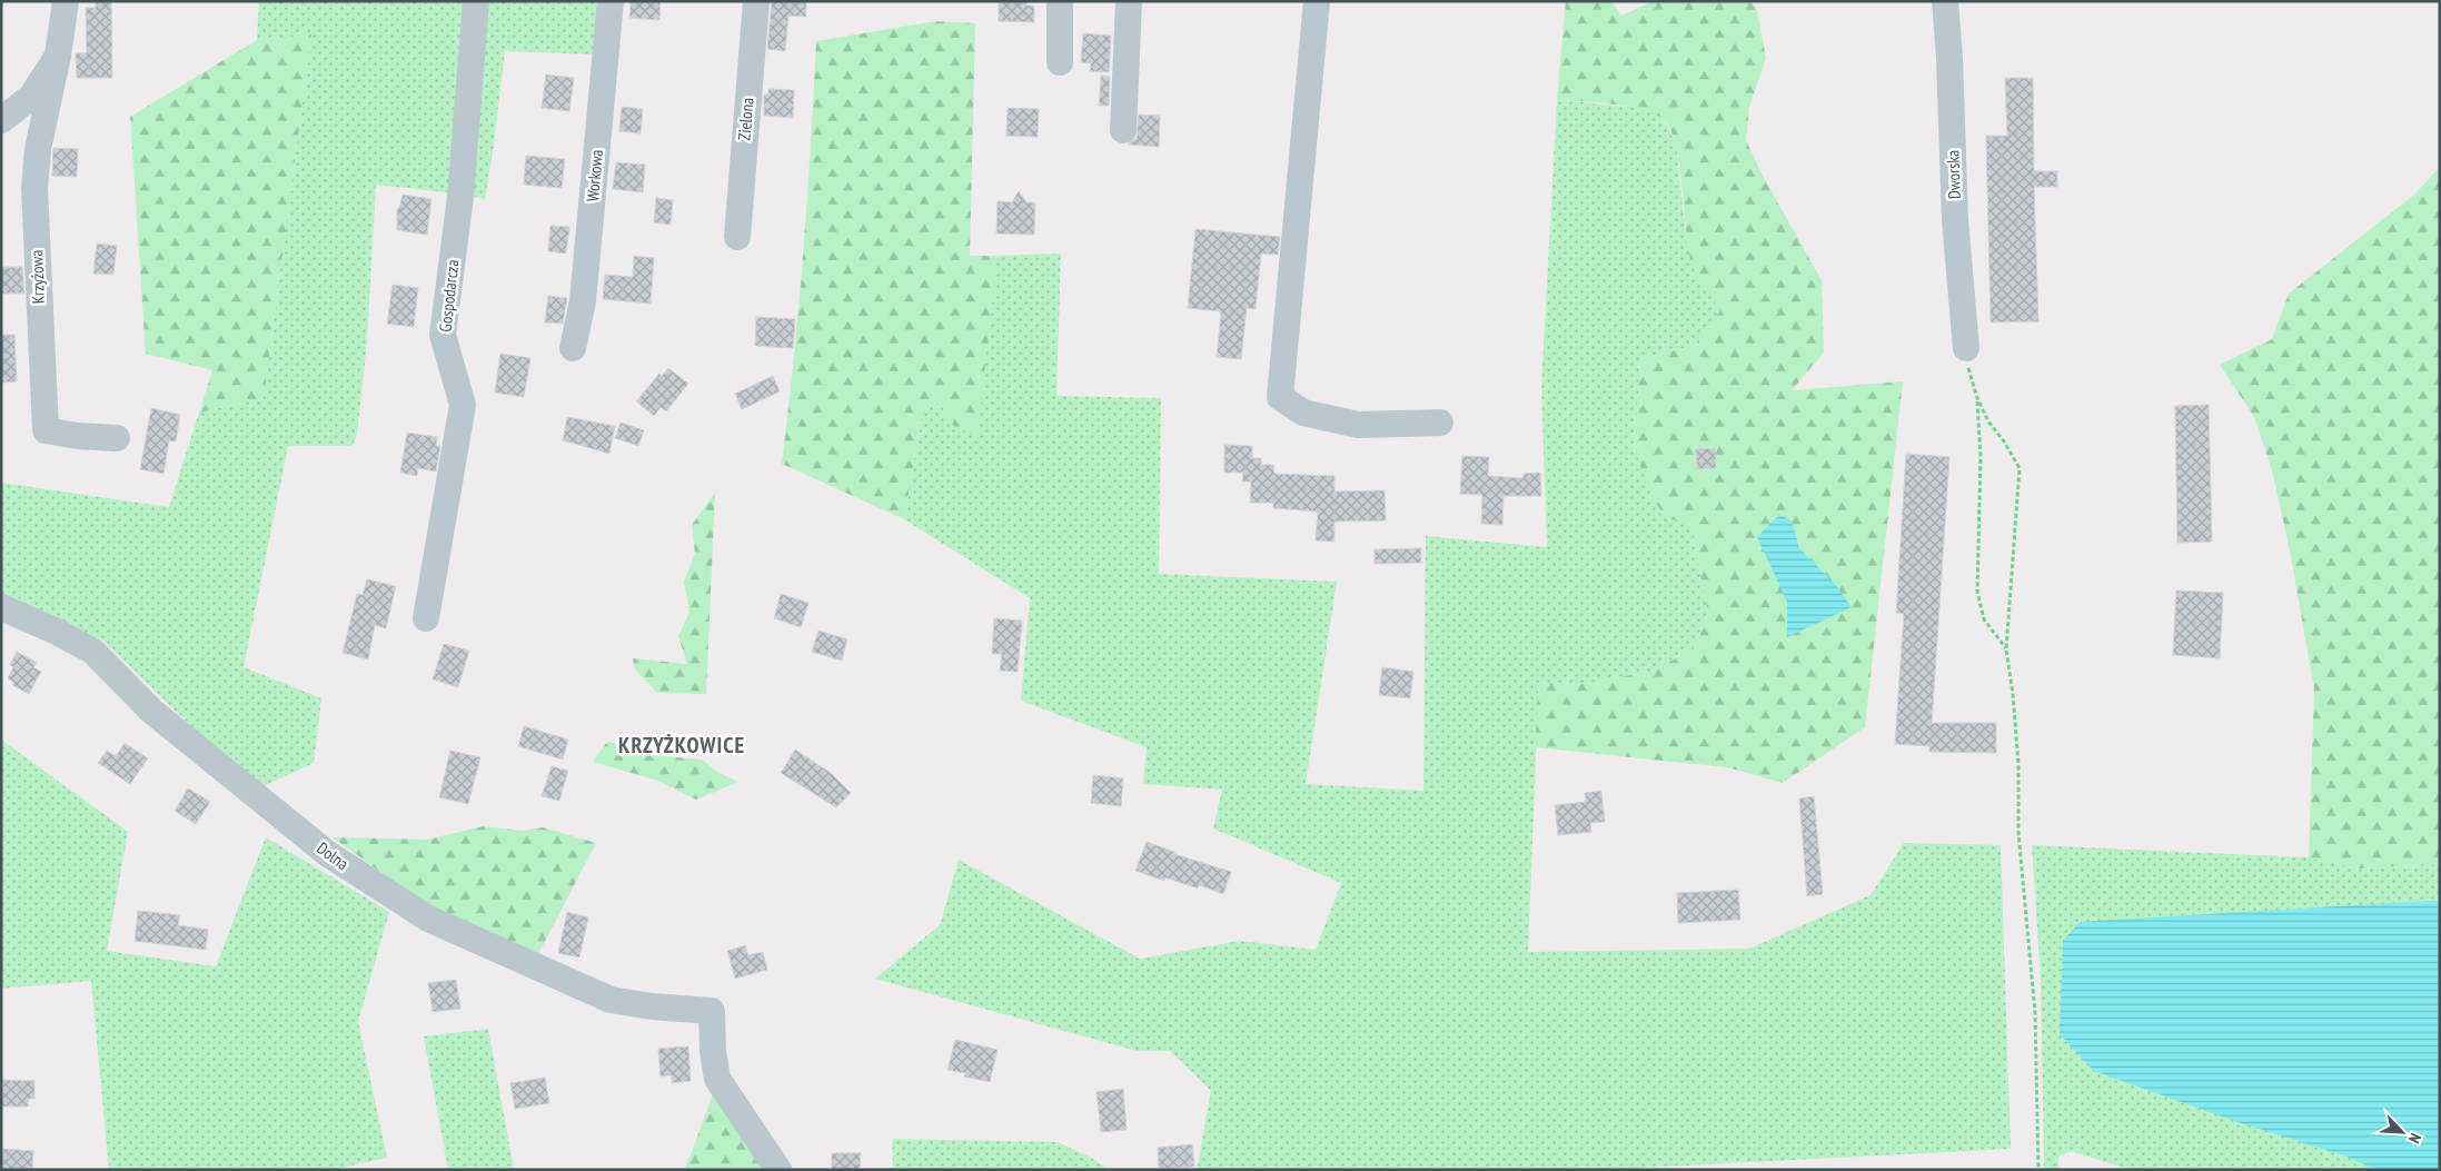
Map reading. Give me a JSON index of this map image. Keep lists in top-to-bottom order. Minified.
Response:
{"streets":{"street":["Zielona","Dworska","Workowa","Krzyżowa","Gospodarcza","Dolna"]},"districts":["KRZYŻKOWICE"],"north":"bottom right"}
